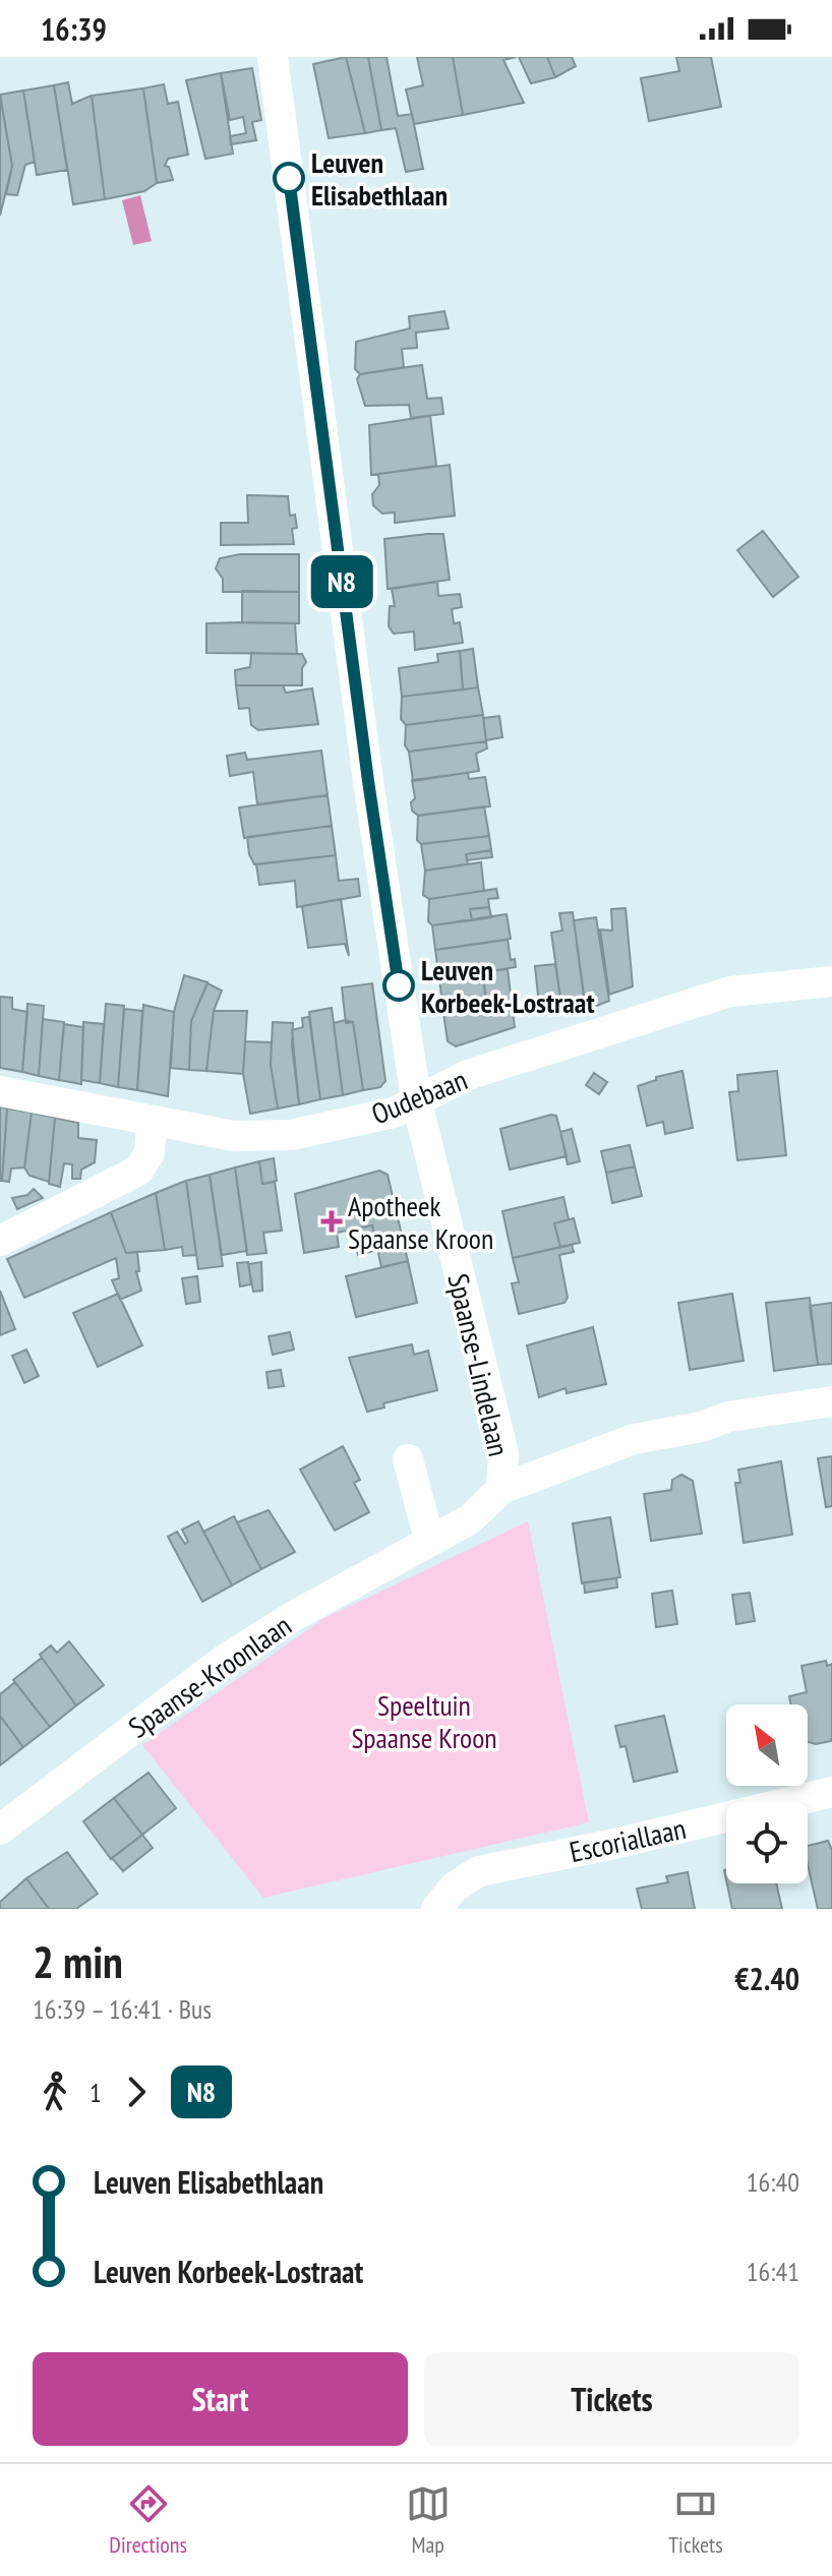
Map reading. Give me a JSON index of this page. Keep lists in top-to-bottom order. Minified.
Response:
{"streets":{"street":["Oudebaan","Spaanse-Lindelaan","Spaanse-Kroonlaan","Escoriallaan"]},"crossings":[["Oudebaan","Spaanse-Lindelaan"],["Spaanse-Lindelaan","Spaanse-Kroonlaan"]],"parks":["Speeltuin Spaanse Kroon"],"places":{"other":["Leuven Elisabethlaan","Leuven Korbeek-Lostraat"],"health":["Apotheek Spaanse Kroon"]},"lines":["bus line N8"],"north":"top left","page":{"status":"16:39","on_map":"N8","heading":["2 min","16:39 – 16:41 · Bus","€2.40"],"legs":["1","N8"],"list":[{"name":"Leuven Elisabethlaan","value":"16:40"},{"name":"Leuven Korbeek-Lostraat","value":"16:41"}],"buttons":["Start","Tickets"],"tabs":["Directions","Map","Tickets"]}}
